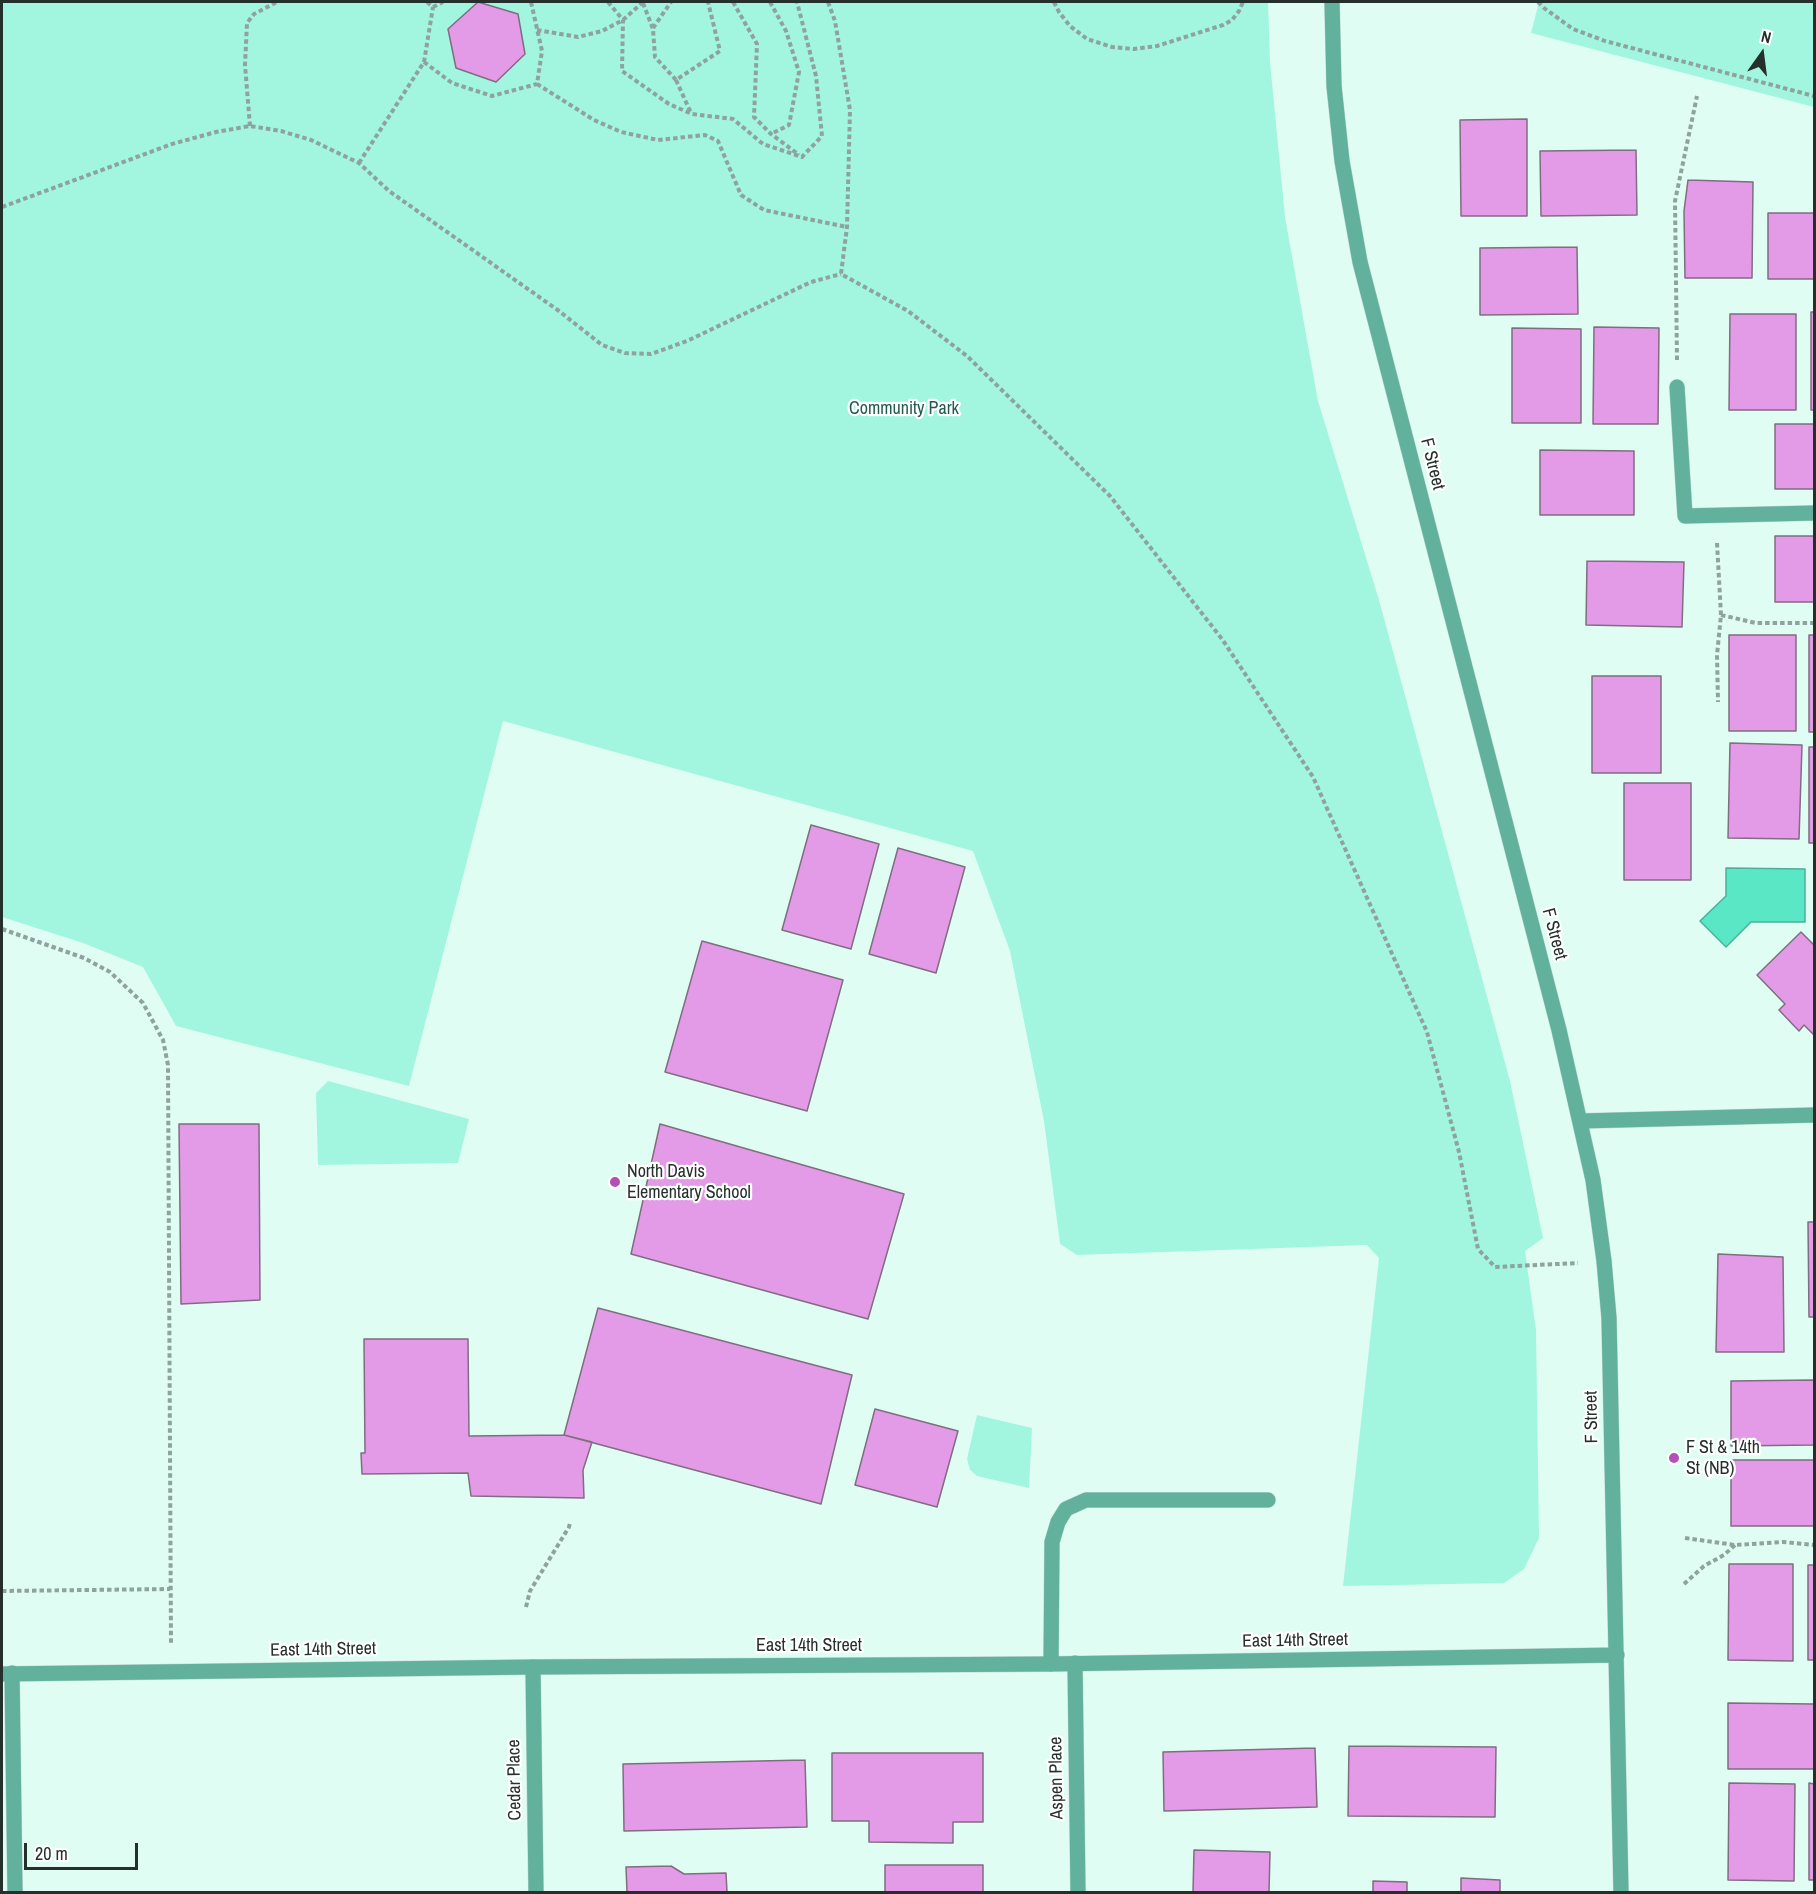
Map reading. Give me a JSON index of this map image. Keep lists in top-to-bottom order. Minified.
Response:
{"streets":{"street":["F Street","East 14th Street","Aspen Place","Cedar Place"]},"crossings":[["F Street","East 14th Street"],["East 14th Street","Aspen Place"],["East 14th Street","Cedar Place"]],"parks":["Community Park"],"places":["North Davis Elementary School","F St & 14th St (NB)"],"scale_bar":"20 m","north":"top"}
